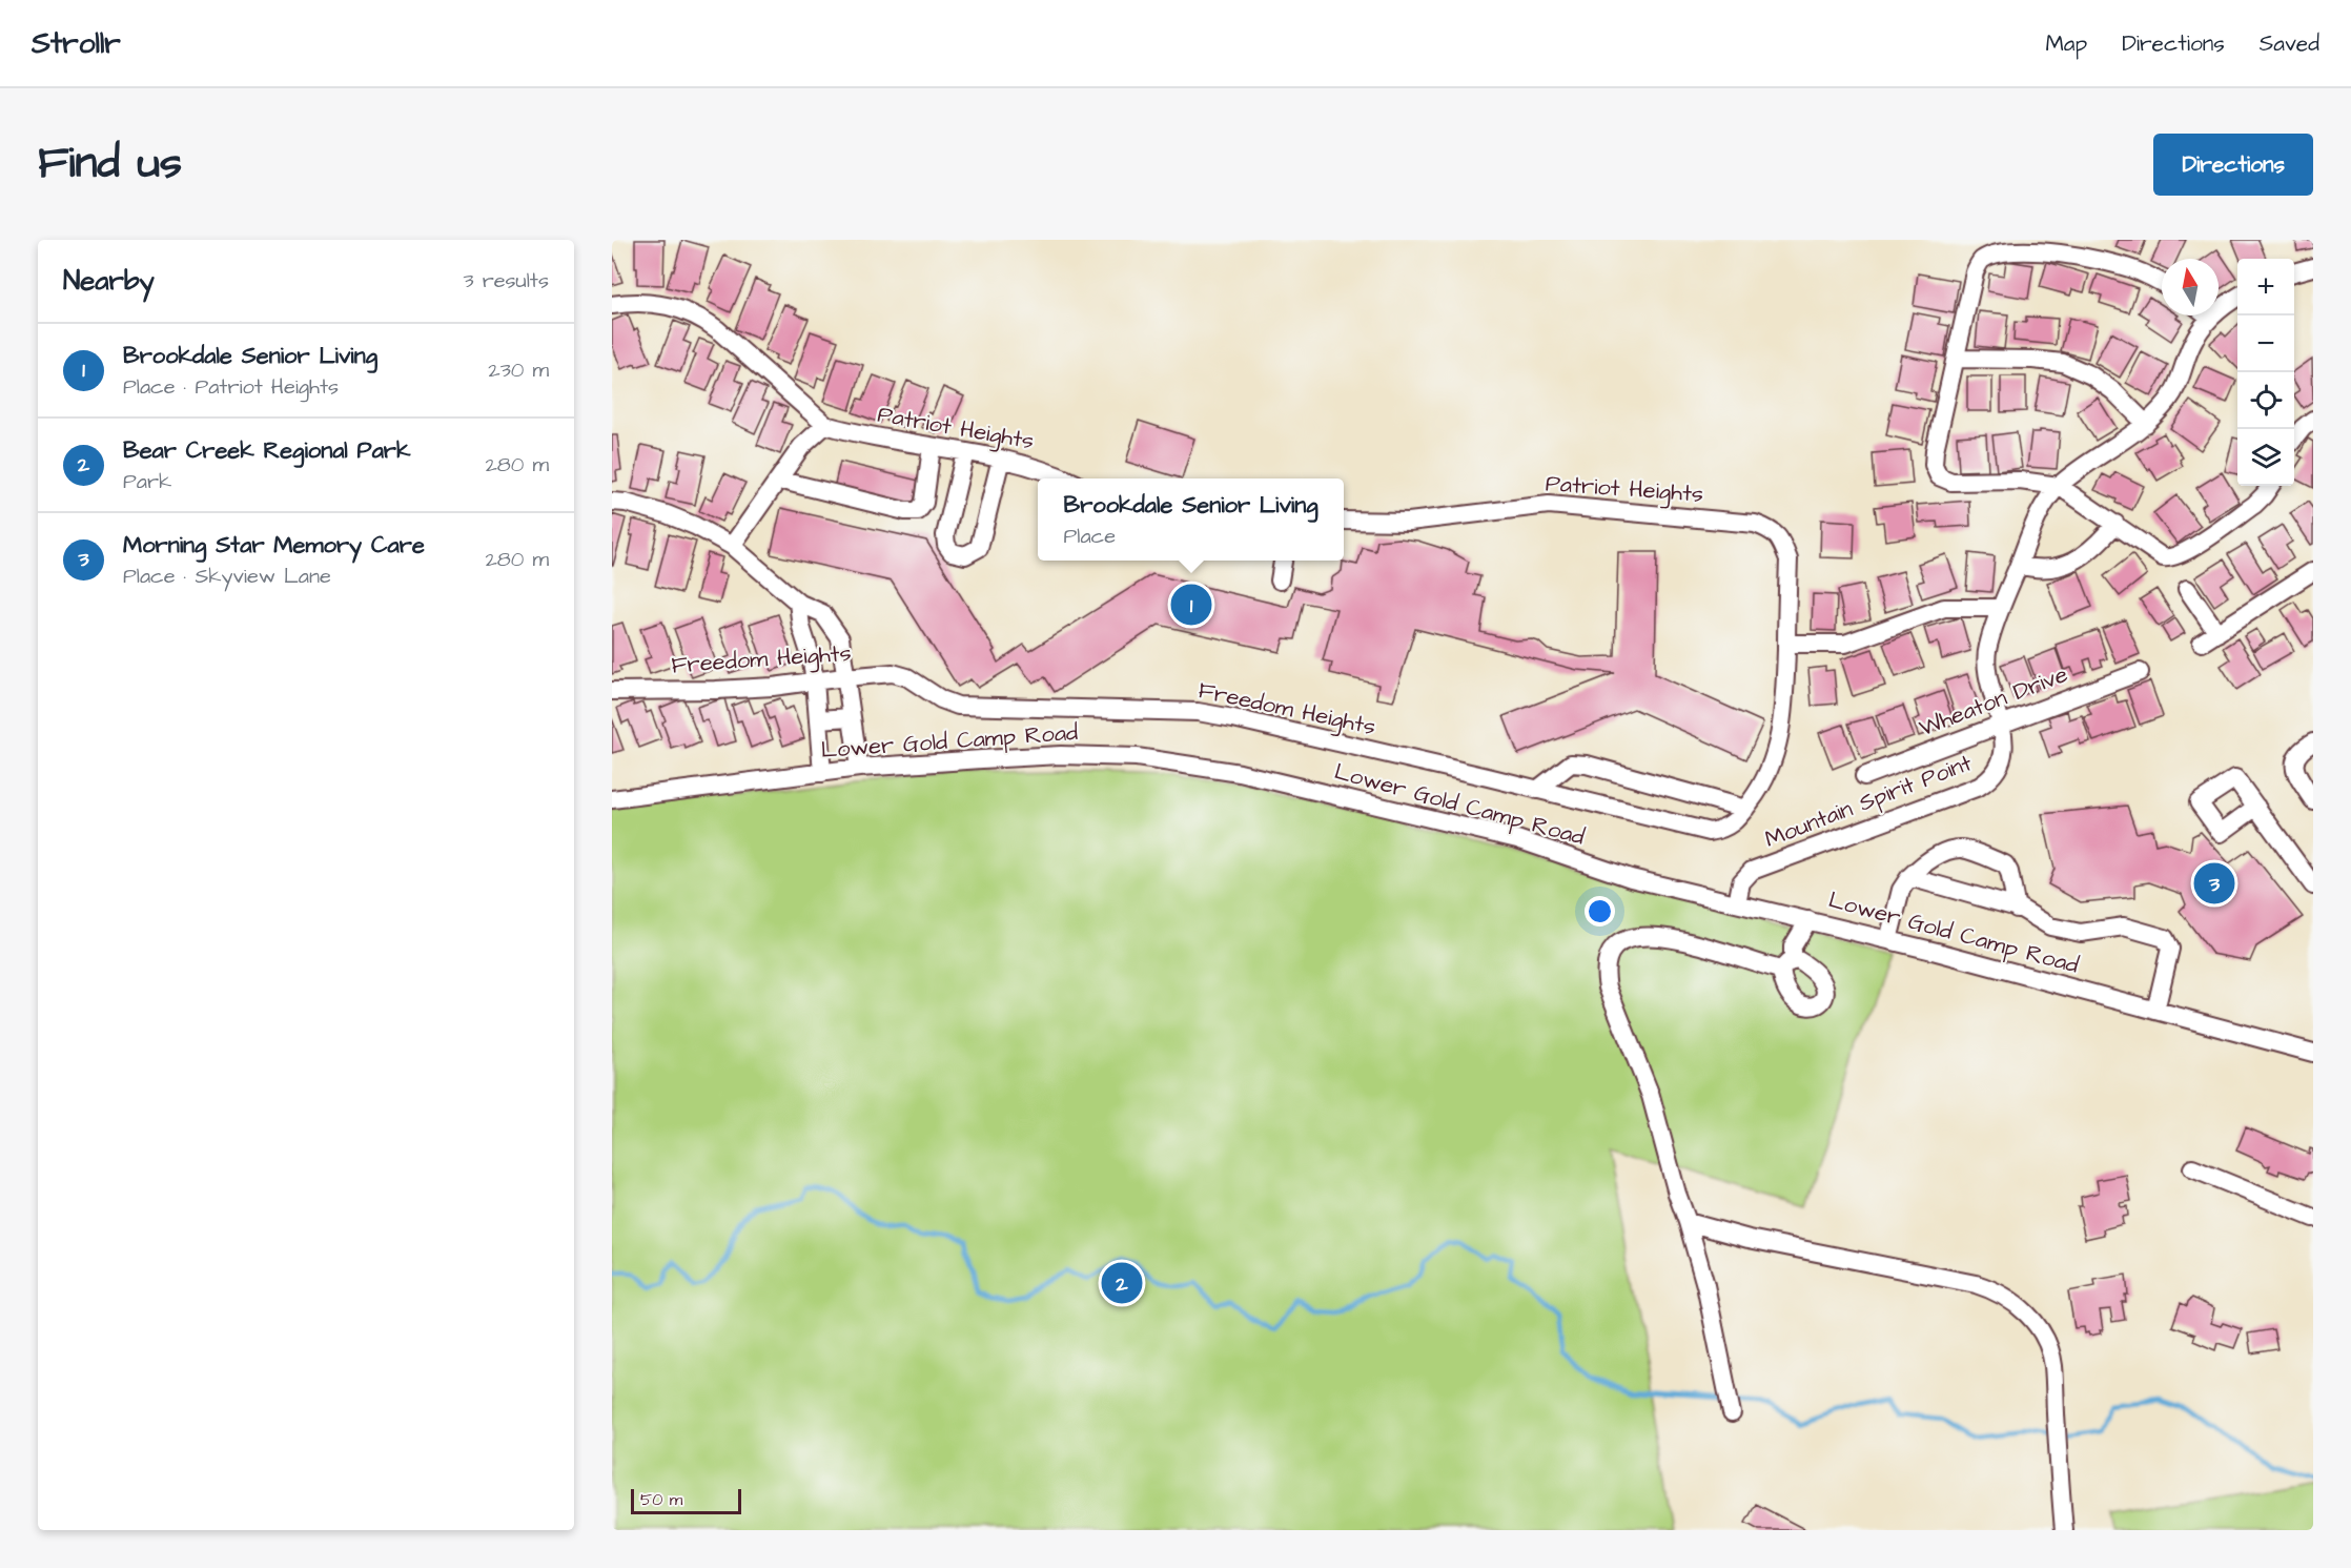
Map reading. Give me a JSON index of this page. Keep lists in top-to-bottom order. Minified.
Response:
{"streets":{"street":["Patriot Heights","Freedom Heights","Wheaton Drive","Lower Gold Camp Road","Mountain Spirit Point"]},"crossings":[["Patriot Heights","Freedom Heights"],["Wheaton Drive","Mountain Spirit Point"],["Lower Gold Camp Road","Mountain Spirit Point"]],"scale_bar":"50 m","north":"top","page":{"header":"Strollr","nav":["Map","Directions","Saved"],"title":"Find us","buttons":"Directions","heading":["Nearby","3 results"],"map_buttons":["+","−"],"list":[{"mark":"1","name":"Brookdale Senior Living","note":"Place · Patriot Heights","value":"230 m"},{"mark":"2","name":"Bear Creek Regional Park","note":"Park","value":"280 m"},{"mark":"3","name":"Morning Star Memory Care","note":"Place · Skyview Lane","value":"280 m"}],"popup":["Brookdale Senior Living","Place"],"pins":["1","3","2"],"scale":"50 m"}}
